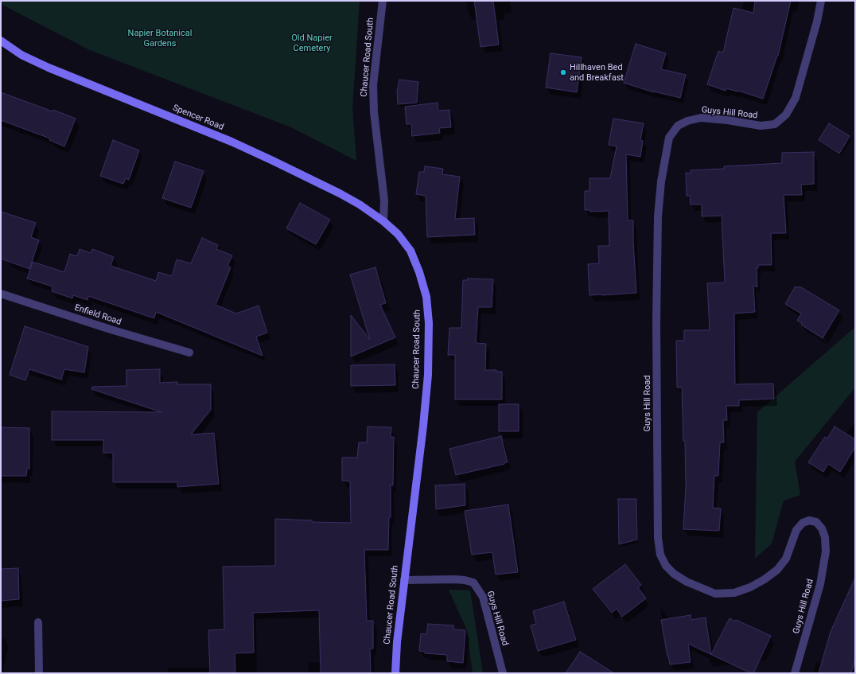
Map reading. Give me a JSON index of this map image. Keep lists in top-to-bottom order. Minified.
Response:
{"streets":{"street":["Chaucer Road South","Guys Hill Road","Spencer Road","Enfield Road"]},"crossings":[["Chaucer Road South","Guys Hill Road"],["Chaucer Road South","Spencer Road"]],"parks":["Napier Botanical Gardens","Old Napier Cemetery"],"places":["Hillhaven Bed and Breakfast"]}
